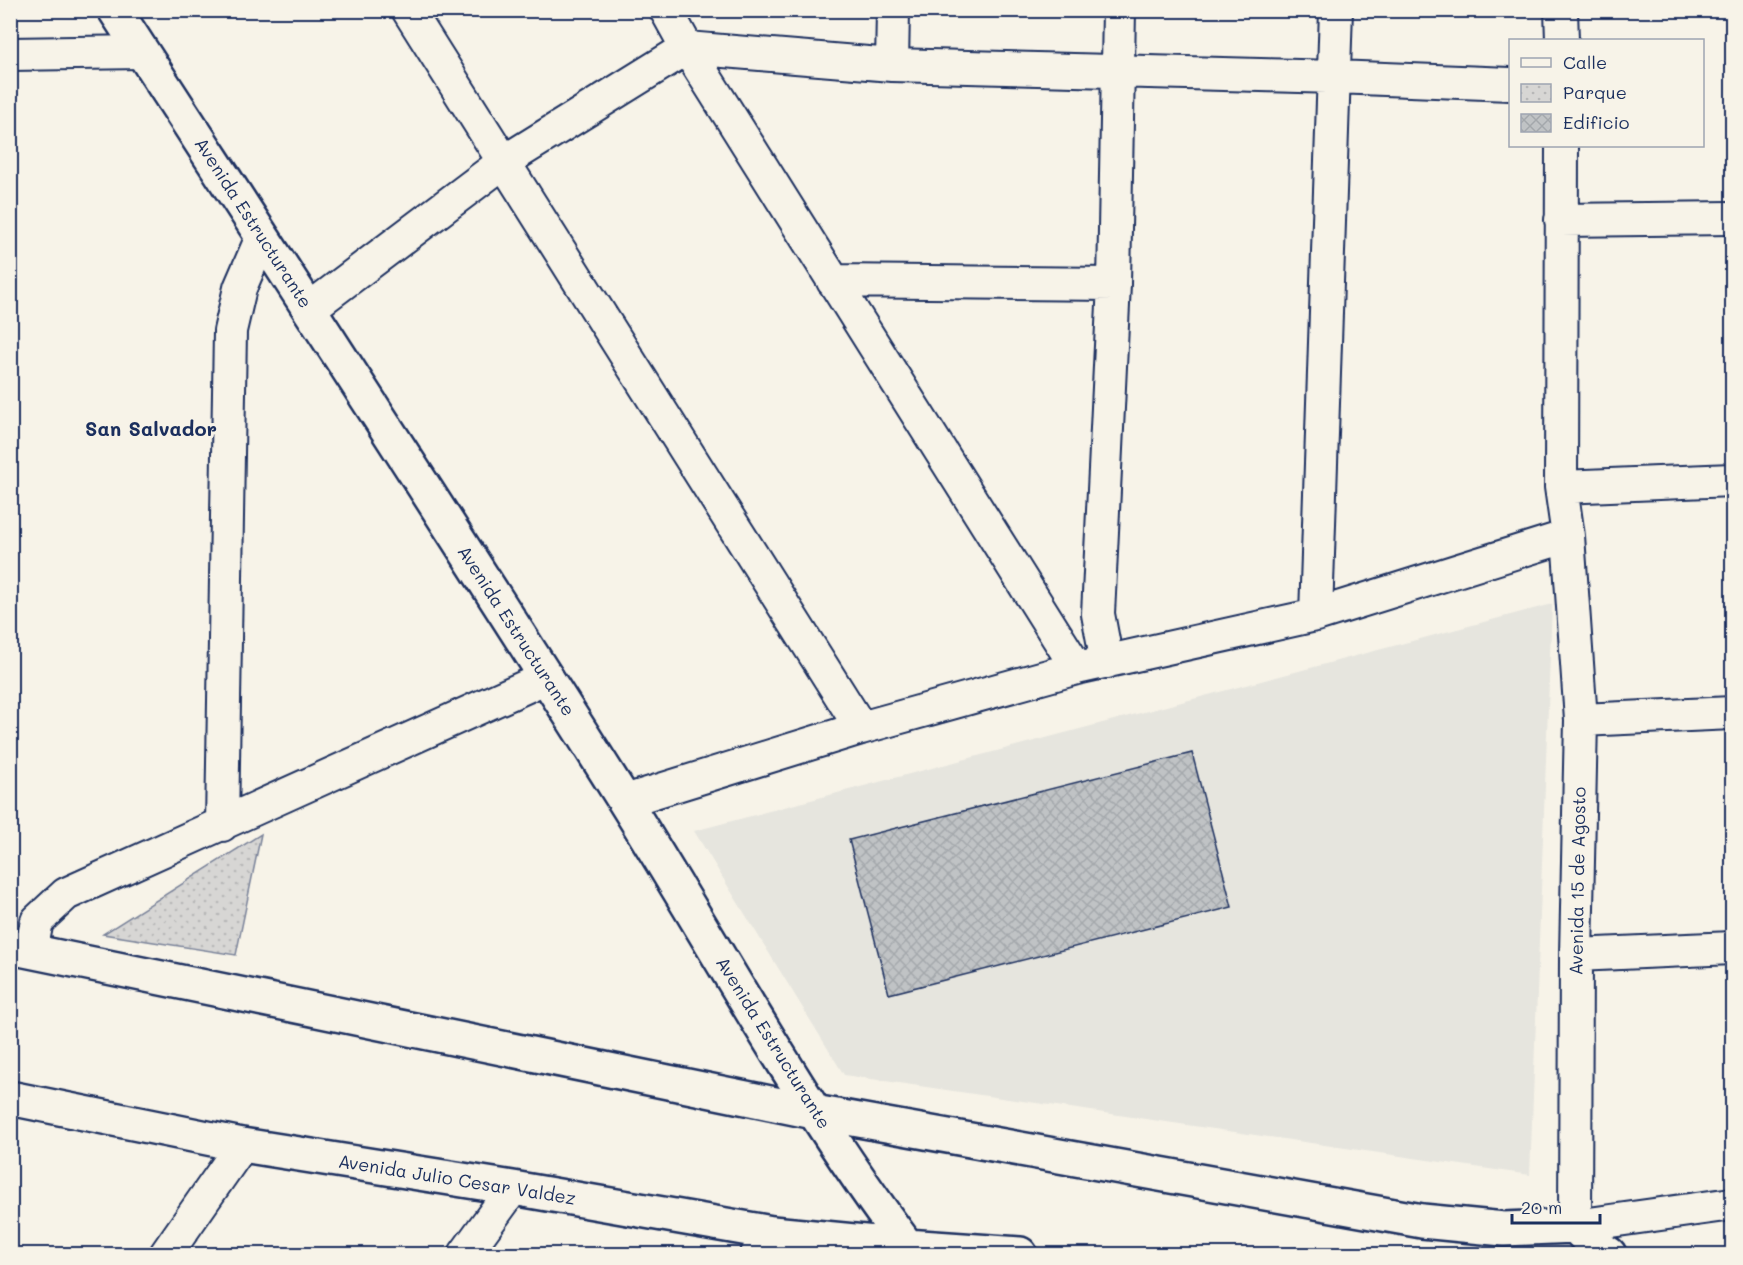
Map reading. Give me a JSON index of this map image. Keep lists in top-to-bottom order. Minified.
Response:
{"streets":{"street":["Avenida Estructurante","Avenida 15 de Agosto","Avenida Julio Cesar Valdez"]},"crossings":[["Avenida Estructurante","Avenida Julio Cesar Valdez"]],"districts":["San Salvador"],"legend":["Calle","Parque","Edificio"],"scale_bar":"20 m"}
